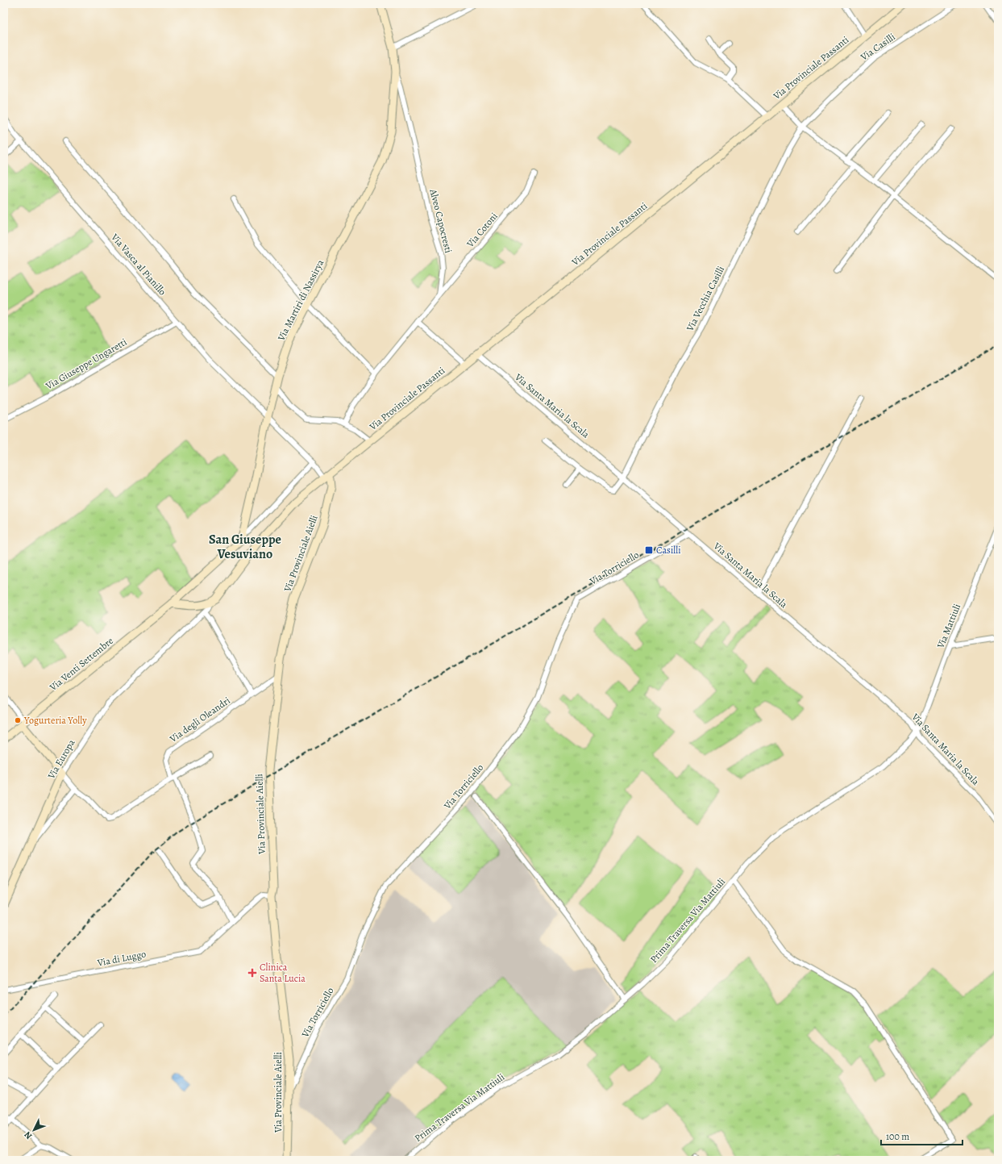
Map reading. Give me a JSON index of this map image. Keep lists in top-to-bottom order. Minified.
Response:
{"streets":{"main road":["Via Provinciale Passanti","Via Martiri di Nassirya","Via Provinciale Aielli","Via Venti Settembre","Via Europa"],"street":["Via Casilli","Alveo Capocresti","Via Cotoni","Via Vasca al Pianillo","Via Vecchia Casilli","Via Giuseppe Ungaretti","Via Santa Maria la Scala","Via Torriciello","Via Mattiuli","Via degli Oleandri","Prima Traversa Via Mattiuli","Via di Luggo"]},"crossings":[["Via Casilli","Via Vecchia Casilli"],["Via Provinciale Passanti","Via Vasca al Pianillo"],["Via Provinciale Passanti","Via Santa Maria la Scala"],["Via Provinciale Passanti","Via Provinciale Aielli"],["Via Provinciale Passanti","Via Europa"],["Alveo Capocresti","Via Cotoni"],["Alveo Capocresti","Via Martiri di Nassirya"],["Via Vasca al Pianillo","Via Martiri di Nassirya"],["Via Vasca al Pianillo","Via Giuseppe Ungaretti"],["Via Vasca al Pianillo","Via Provinciale Aielli"],["Via Vecchia Casilli","Via Santa Maria la Scala"],["Via Martiri di Nassirya","Via Venti Settembre"],["Via Santa Maria la Scala","Via Torriciello"],["Via Santa Maria la Scala","Via Mattiuli"],["Via Santa Maria la Scala","Prima Traversa Via Mattiuli"],["Via Provinciale Aielli","Via Torriciello"],["Via Provinciale Aielli","Via degli Oleandri"],["Via Provinciale Aielli","Via di Luggo"],["Via Torriciello","Prima Traversa Via Mattiuli"],["Via Mattiuli","Prima Traversa Via Mattiuli"]],"districts":["San Giuseppe Vesuviano"],"places":{"transit":["Casilli"],"other":["Yogurteria Yolly"],"health":["Clinica Santa Lucia"]},"scale_bar":"100 m","north":"bottom left"}
